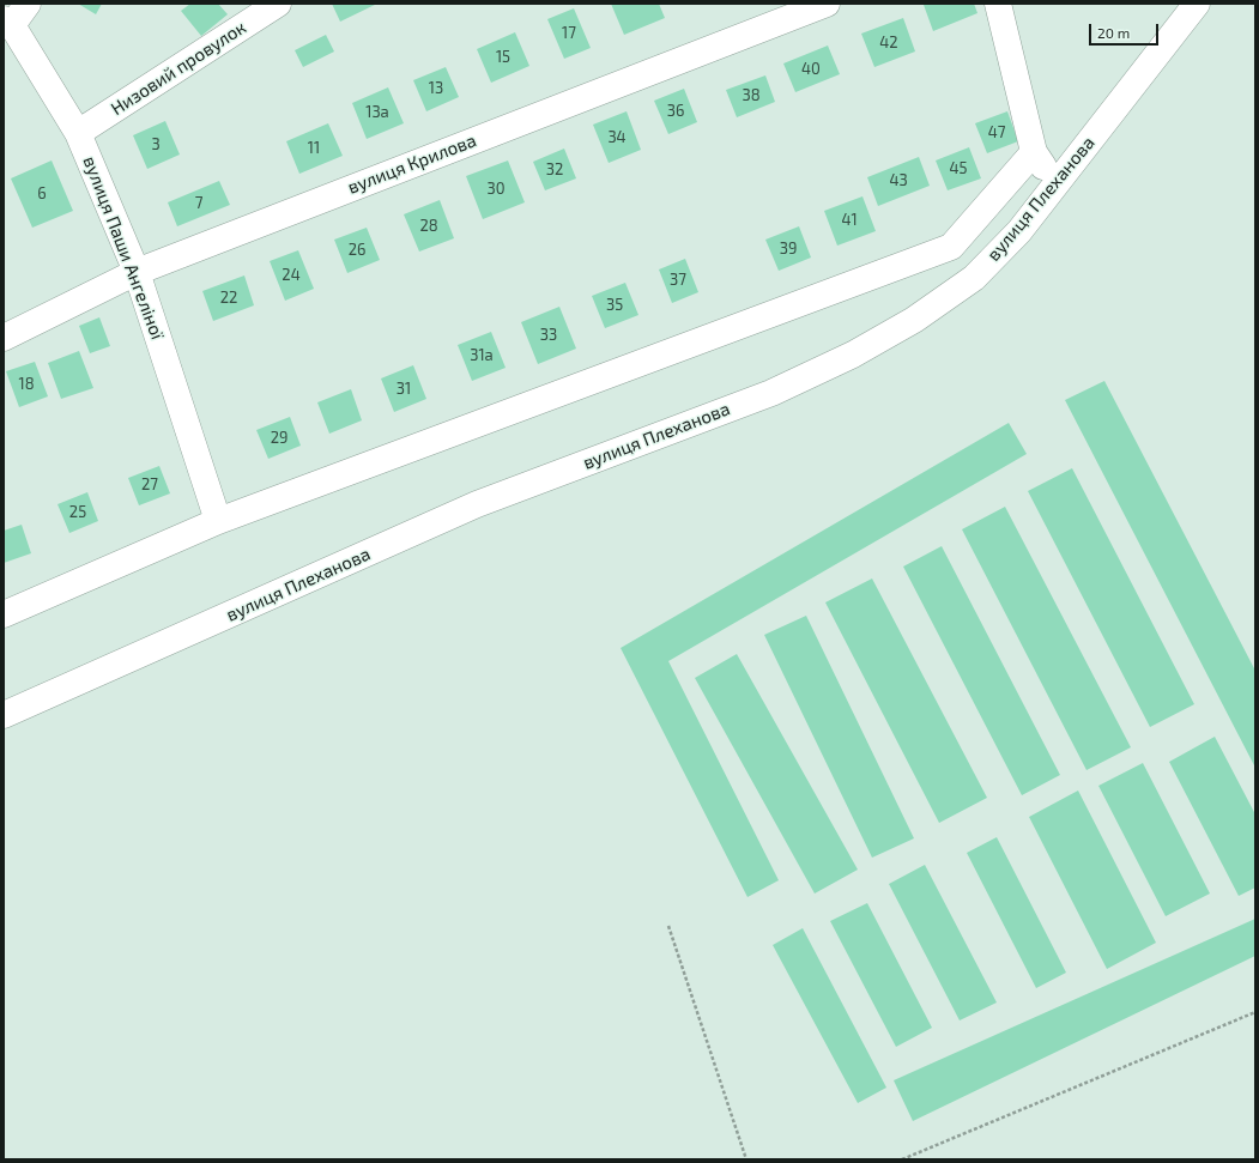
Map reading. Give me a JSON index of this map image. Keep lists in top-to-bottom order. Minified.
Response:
{"streets":{"street":["Низовий провулок","вулиця Крилова","вулиця Плеханова","вулиця Паши Ангеліної"]},"crossings":[["Низовий провулок","вулиця Паши Ангеліної"],["вулиця Крилова","вулиця Паши Ангеліної"]],"house_numbers":["17","42","15","40","13","38","36","13а","47","34","3","11","45","32","43","30","6","7","41","28","39","26","24","37","22","35","33","31а","18","31","29","27","25"],"scale_bar":"20 m"}
